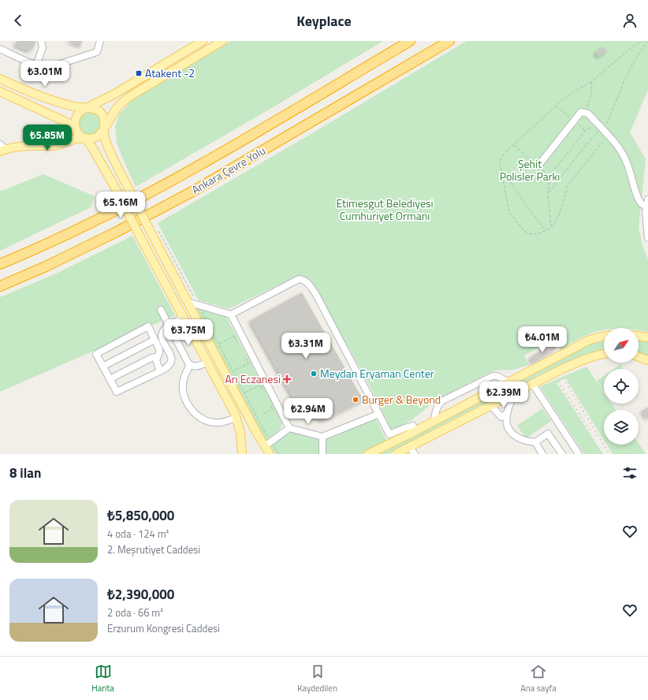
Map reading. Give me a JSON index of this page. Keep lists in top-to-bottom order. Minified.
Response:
{"streets":{"highway":["Ankara Çevre Yolu"]},"parks":["Şehit Polisler Parkı","Etimesgut Belediyesi Cumhuriyet Ormanı"],"places":{"transit":["Atakent -2"],"other":["Meydan Eryaman Center","Burger & Beyond"],"health":["Arı Eczanesi"]},"north":"top right","page":{"header":"Keyplace","price":["₺3.01M","₺5.85M","₺5.16M","₺3.75M","₺4.01M","₺3.31M","₺2.39M","₺2.94M"],"heading":"8 ilan","list":[{"name":"₺5,850,000","note":"4 oda · 124 m² · 2. Meşrutiyet Caddesi"},{"name":"₺2,390,000","note":"2 oda · 66 m² · Erzurum Kongresi Caddesi"}],"tabs":["Harita","Kaydedilen","Ana sayfa"]}}
